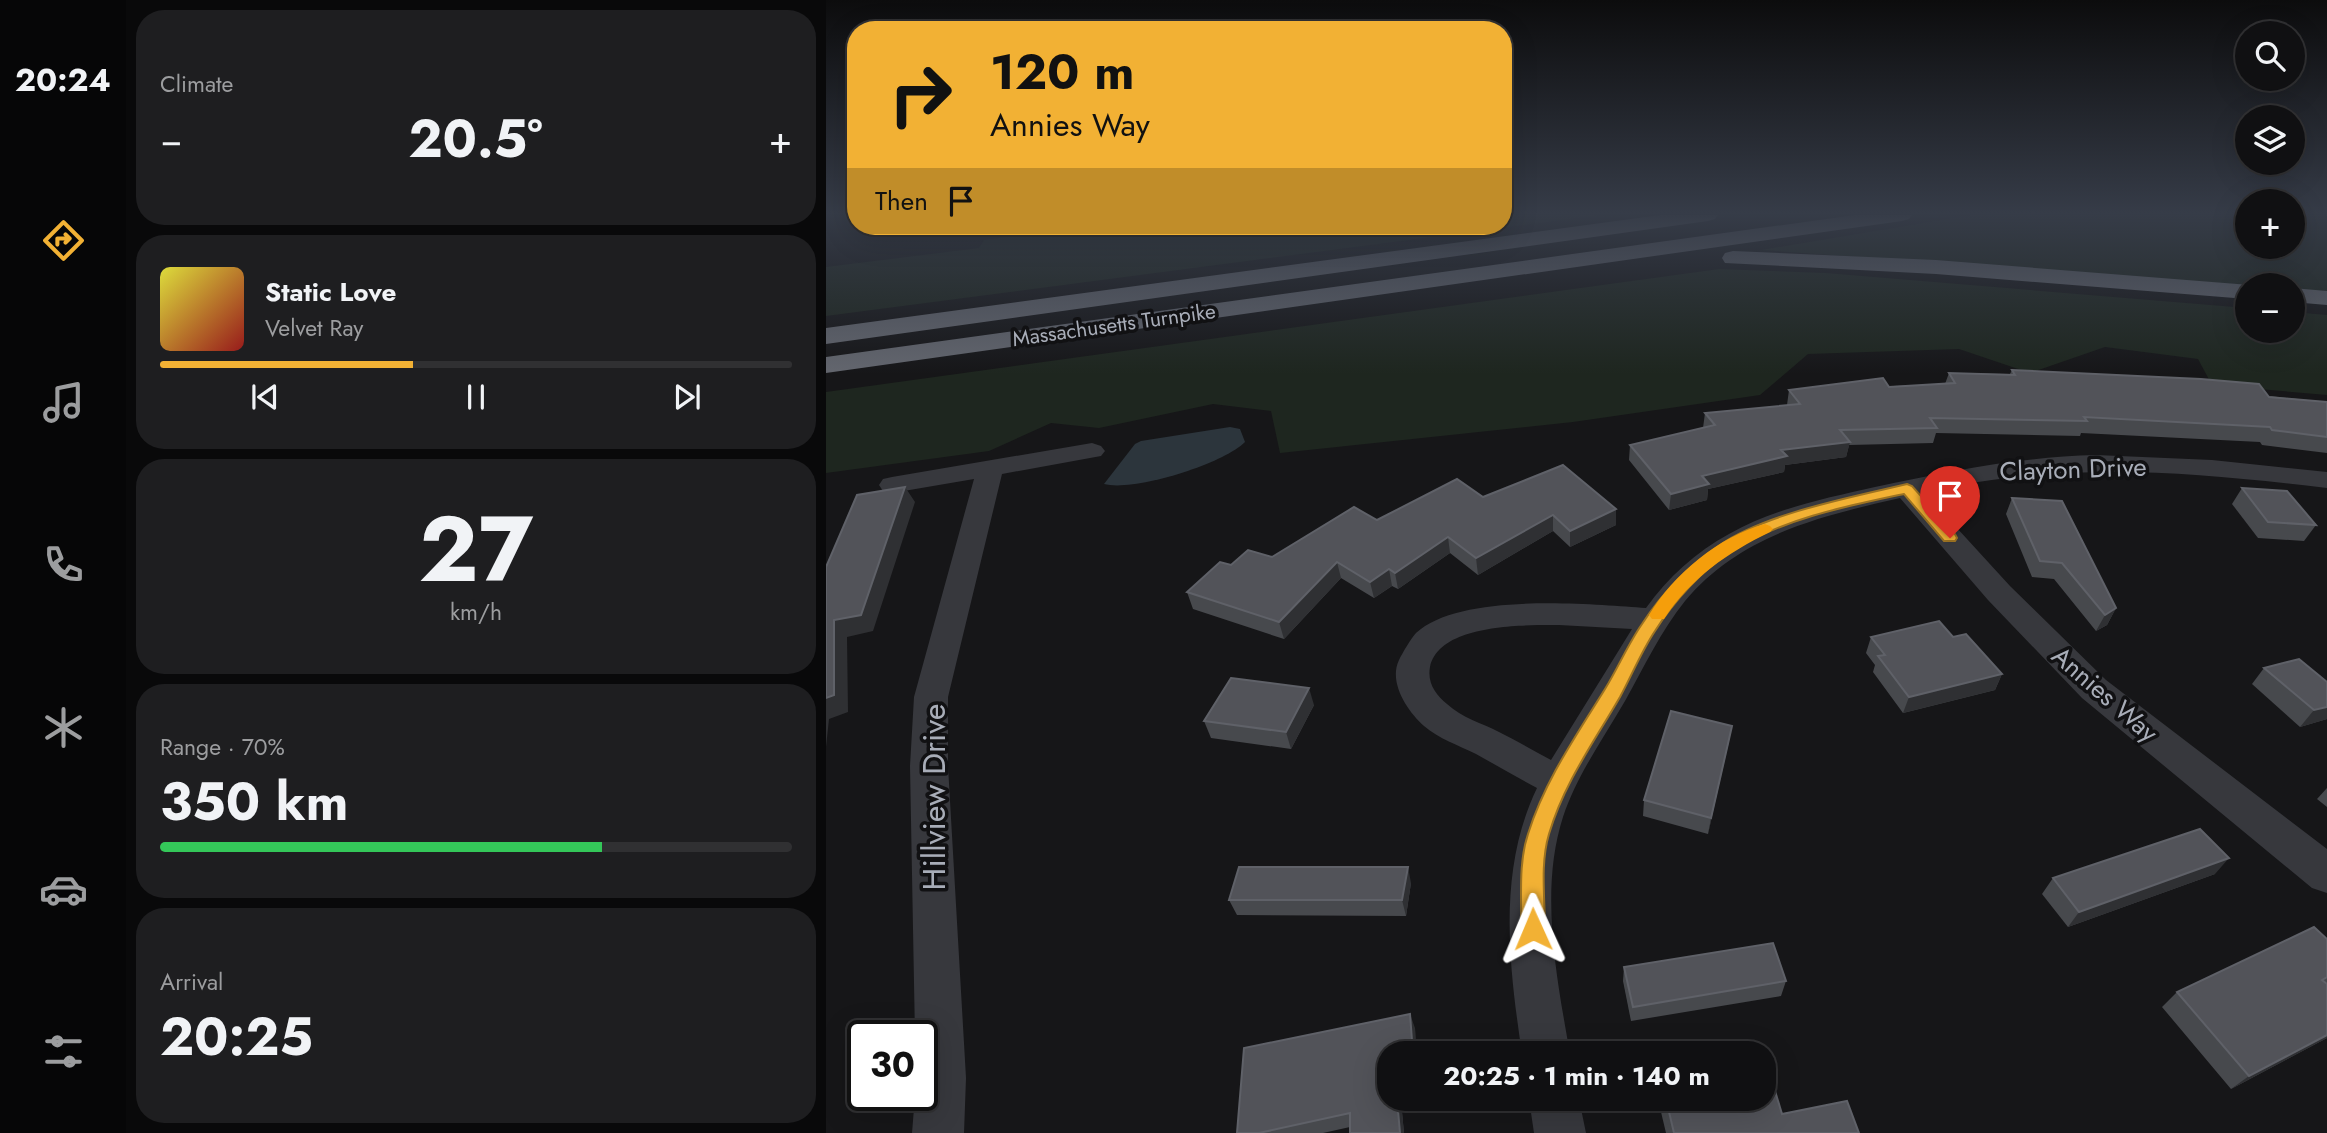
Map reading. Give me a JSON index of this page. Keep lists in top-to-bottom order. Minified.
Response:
{"streets":{"highway":["Massachusetts Turnpike"],"street":["Clayton Drive","Annies Way","Hillview Drive"]},"crossings":[["Clayton Drive","Annies Way"]],"page":{"tabs":"20:24","tile":["Climate",["27","km/h"],["Range · 70%","350 km"],["Arrival","20:25"]],"map_buttons":["+","−"],"turn":["120 m","Annies Way"],"heat":["−","20.5°","+"],"then":"Then","song":["Static Love","Velvet Ray"],"limit":"30","trip":"20:25 · 1 min · 140 m"}}
